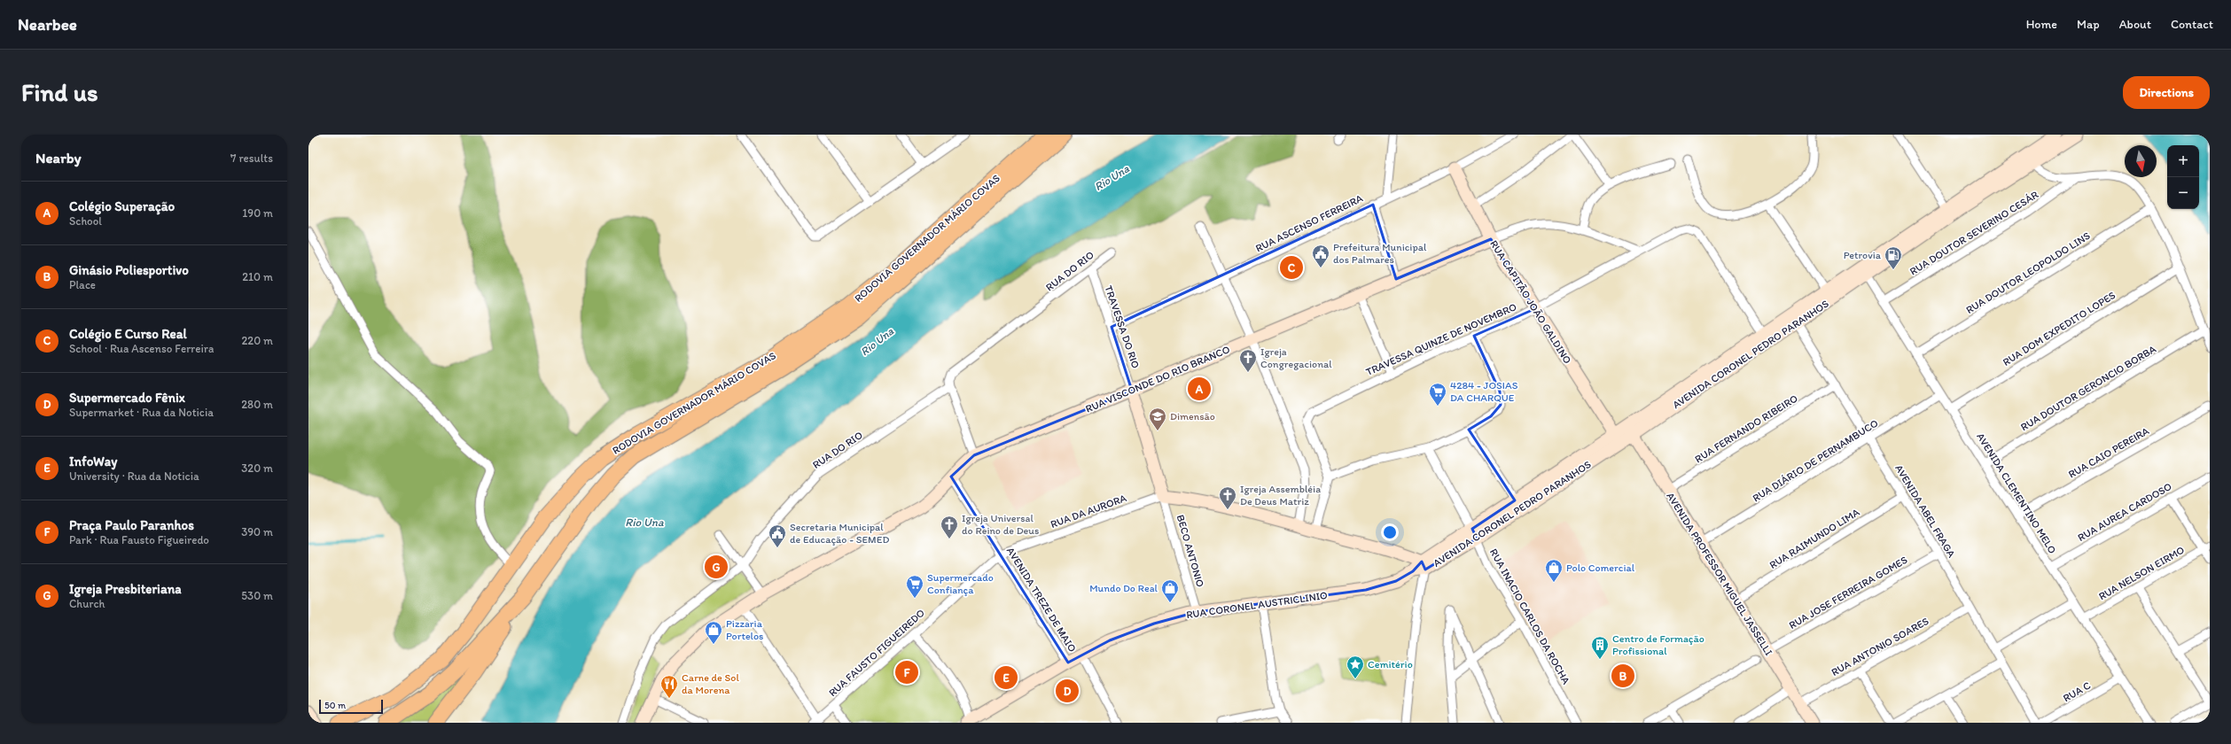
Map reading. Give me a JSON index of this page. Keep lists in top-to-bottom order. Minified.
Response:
{"streets":{"highway":["RODOVIA GOVERNADOR MÁRIO COVAS"],"main road":["RUA CAPITÃO JOÃO GALDINO","AVENIDA CORONEL PEDRO PARANHOS","RUA VISCONDE DO RIO BRANCO","AVENIDA PROFESSOR MIGUEL JASSELLI","RUA CORONEL AUSTRICLINIO"],"street":["RUA ASCENSO FERREIRA","RUA DOUTOR SEVERINO CESÁR","RUA DO RIO","RUA DOUTOR LEOPOLDO LINS","TRAVESSA DO RIO","RUA DOM EXPEDITO LOPES","TRAVESSA QUINZE DE NOVEMBRO","RUA DOUTOR GERONCIO BORBA","RUA FERNANDO RIBEIRO","RUA CAIO PEREIRA","RUA DIÁRIO DE PERNAMBUCO","AVENIDA CLEMENTINO MELO","RUA DA AURORA","AVENIDA ABEL FRAGA","RUA AUREA CARDOSO","RUA RAIMUNDO LIMA","BECO ANTONIO","RUA NELSON EIRMO","RUA JOSE FERREIRA GOMES","AVENIDA TREZE DE MAIO","RUA INACIO CARLOS DA ROCHA","RUA ANTONIO SOARES","RUA FAUSTO FIGUEIREDO","RUA C"]},"crossings":[["RUA ASCENSO FERREIRA","RUA CAPITÃO JOÃO GALDINO"],["RUA ASCENSO FERREIRA","TRAVESSA DO RIO"],["RUA DOUTOR SEVERINO CESÁR","AVENIDA CLEMENTINO MELO"],["RUA DO RIO","TRAVESSA DO RIO"],["RUA DOUTOR LEOPOLDO LINS","AVENIDA CLEMENTINO MELO"],["RUA CAPITÃO JOÃO GALDINO","TRAVESSA QUINZE DE NOVEMBRO"],["RUA CAPITÃO JOÃO GALDINO","AVENIDA CORONEL PEDRO PARANHOS"],["RUA CAPITÃO JOÃO GALDINO","RUA VISCONDE DO RIO BRANCO"],["TRAVESSA DO RIO","RUA VISCONDE DO RIO BRANCO"],["RUA DOM EXPEDITO LOPES","AVENIDA CLEMENTINO MELO"],["TRAVESSA QUINZE DE NOVEMBRO","AVENIDA CORONEL PEDRO PARANHOS"],["AVENIDA CORONEL PEDRO PARANHOS","AVENIDA CLEMENTINO MELO"],["AVENIDA CORONEL PEDRO PARANHOS","AVENIDA ABEL FRAGA"],["AVENIDA CORONEL PEDRO PARANHOS","AVENIDA PROFESSOR MIGUEL JASSELLI"],["AVENIDA CORONEL PEDRO PARANHOS","RUA CORONEL AUSTRICLINIO"],["AVENIDA CORONEL PEDRO PARANHOS","RUA INACIO CARLOS DA ROCHA"],["RUA VISCONDE DO RIO BRANCO","AVENIDA TREZE DE MAIO"],["RUA DOUTOR GERONCIO BORBA","AVENIDA CLEMENTINO MELO"],["RUA FERNANDO RIBEIRO","AVENIDA ABEL FRAGA"],["RUA FERNANDO RIBEIRO","AVENIDA PROFESSOR MIGUEL JASSELLI"],["RUA CAIO PEREIRA","AVENIDA CLEMENTINO MELO"],["RUA DIÁRIO DE PERNAMBUCO","AVENIDA CLEMENTINO MELO"],["RUA DIÁRIO DE PERNAMBUCO","AVENIDA ABEL FRAGA"],["RUA DIÁRIO DE PERNAMBUCO","AVENIDA PROFESSOR MIGUEL JASSELLI"],["AVENIDA CLEMENTINO MELO","RUA AUREA CARDOSO"],["AVENIDA CLEMENTINO MELO","RUA NELSON EIRMO"],["AVENIDA CLEMENTINO MELO","RUA C"],["RUA DA AURORA","BECO ANTONIO"],["RUA DA AURORA","AVENIDA TREZE DE MAIO"],["RUA DA AURORA","RUA FAUSTO FIGUEIREDO"],["AVENIDA ABEL FRAGA","RUA RAIMUNDO LIMA"],["AVENIDA ABEL FRAGA","RUA JOSE FERREIRA GOMES"],["AVENIDA ABEL FRAGA","RUA ANTONIO SOARES"],["RUA RAIMUNDO LIMA","AVENIDA PROFESSOR MIGUEL JASSELLI"],["BECO ANTONIO","RUA CORONEL AUSTRICLINIO"],["AVENIDA PROFESSOR MIGUEL JASSELLI","RUA JOSE FERREIRA GOMES"],["AVENIDA PROFESSOR MIGUEL JASSELLI","RUA ANTONIO SOARES"],["AVENIDA TREZE DE MAIO","RUA CORONEL AUSTRICLINIO"],["AVENIDA TREZE DE MAIO","RUA FAUSTO FIGUEIREDO"]],"water":["Rio Una"],"places":{"public building":["Prefeitura Municipal dos Palmares","Secretaria Municipal de Educação - SEMED"],"fuel station":["Petrovia"],"church":["Igreja Congregacional","Igreja Assembléia De Deus Matriz","Igreja Universal do Reino de Deus"],"supermarket":["4284 - JOSIAS DA CHARQUE","Supermercado Confiança"],"school or university":["Dimensão"],"shop":["Polo Comercial","Mundo Do Real","Pizzaria Portelos"],"building":["Centro de Formação Profissional"],"place":["Cemitério"],"restaurant":["Carne de Sol da Morena"]},"scale_bar":"50 m","north":"bottom","page":{"header":"Nearbee","nav":["Home","Map","About","Contact"],"buttons":"Directions","title":"Find us","heading":["Nearby","7 results"],"map_buttons":["+","−"],"list":[{"mark":"A","name":"Colégio Superação","note":"School","value":"190 m"},{"mark":"B","name":"Ginásio Poliesportivo","note":"Place","value":"210 m"},{"mark":"C","name":"Colégio E Curso Real","note":"School · Rua Ascenso Ferreira","value":"220 m"},{"mark":"D","name":"Supermercado Fênix","note":"Supermarket · Rua da Noticia","value":"280 m"},{"mark":"E","name":"InfoWay","note":"University · Rua da Noticia","value":"320 m"},{"mark":"F","name":"Praça Paulo Paranhos","note":"Park · Rua Fausto Figueiredo","value":"390 m"},{"mark":"G","name":"Igreja Presbiteriana","note":"Church","value":"530 m"}],"pins":["C","A","G","F","B","E","D"],"scale":"50 m"}}
